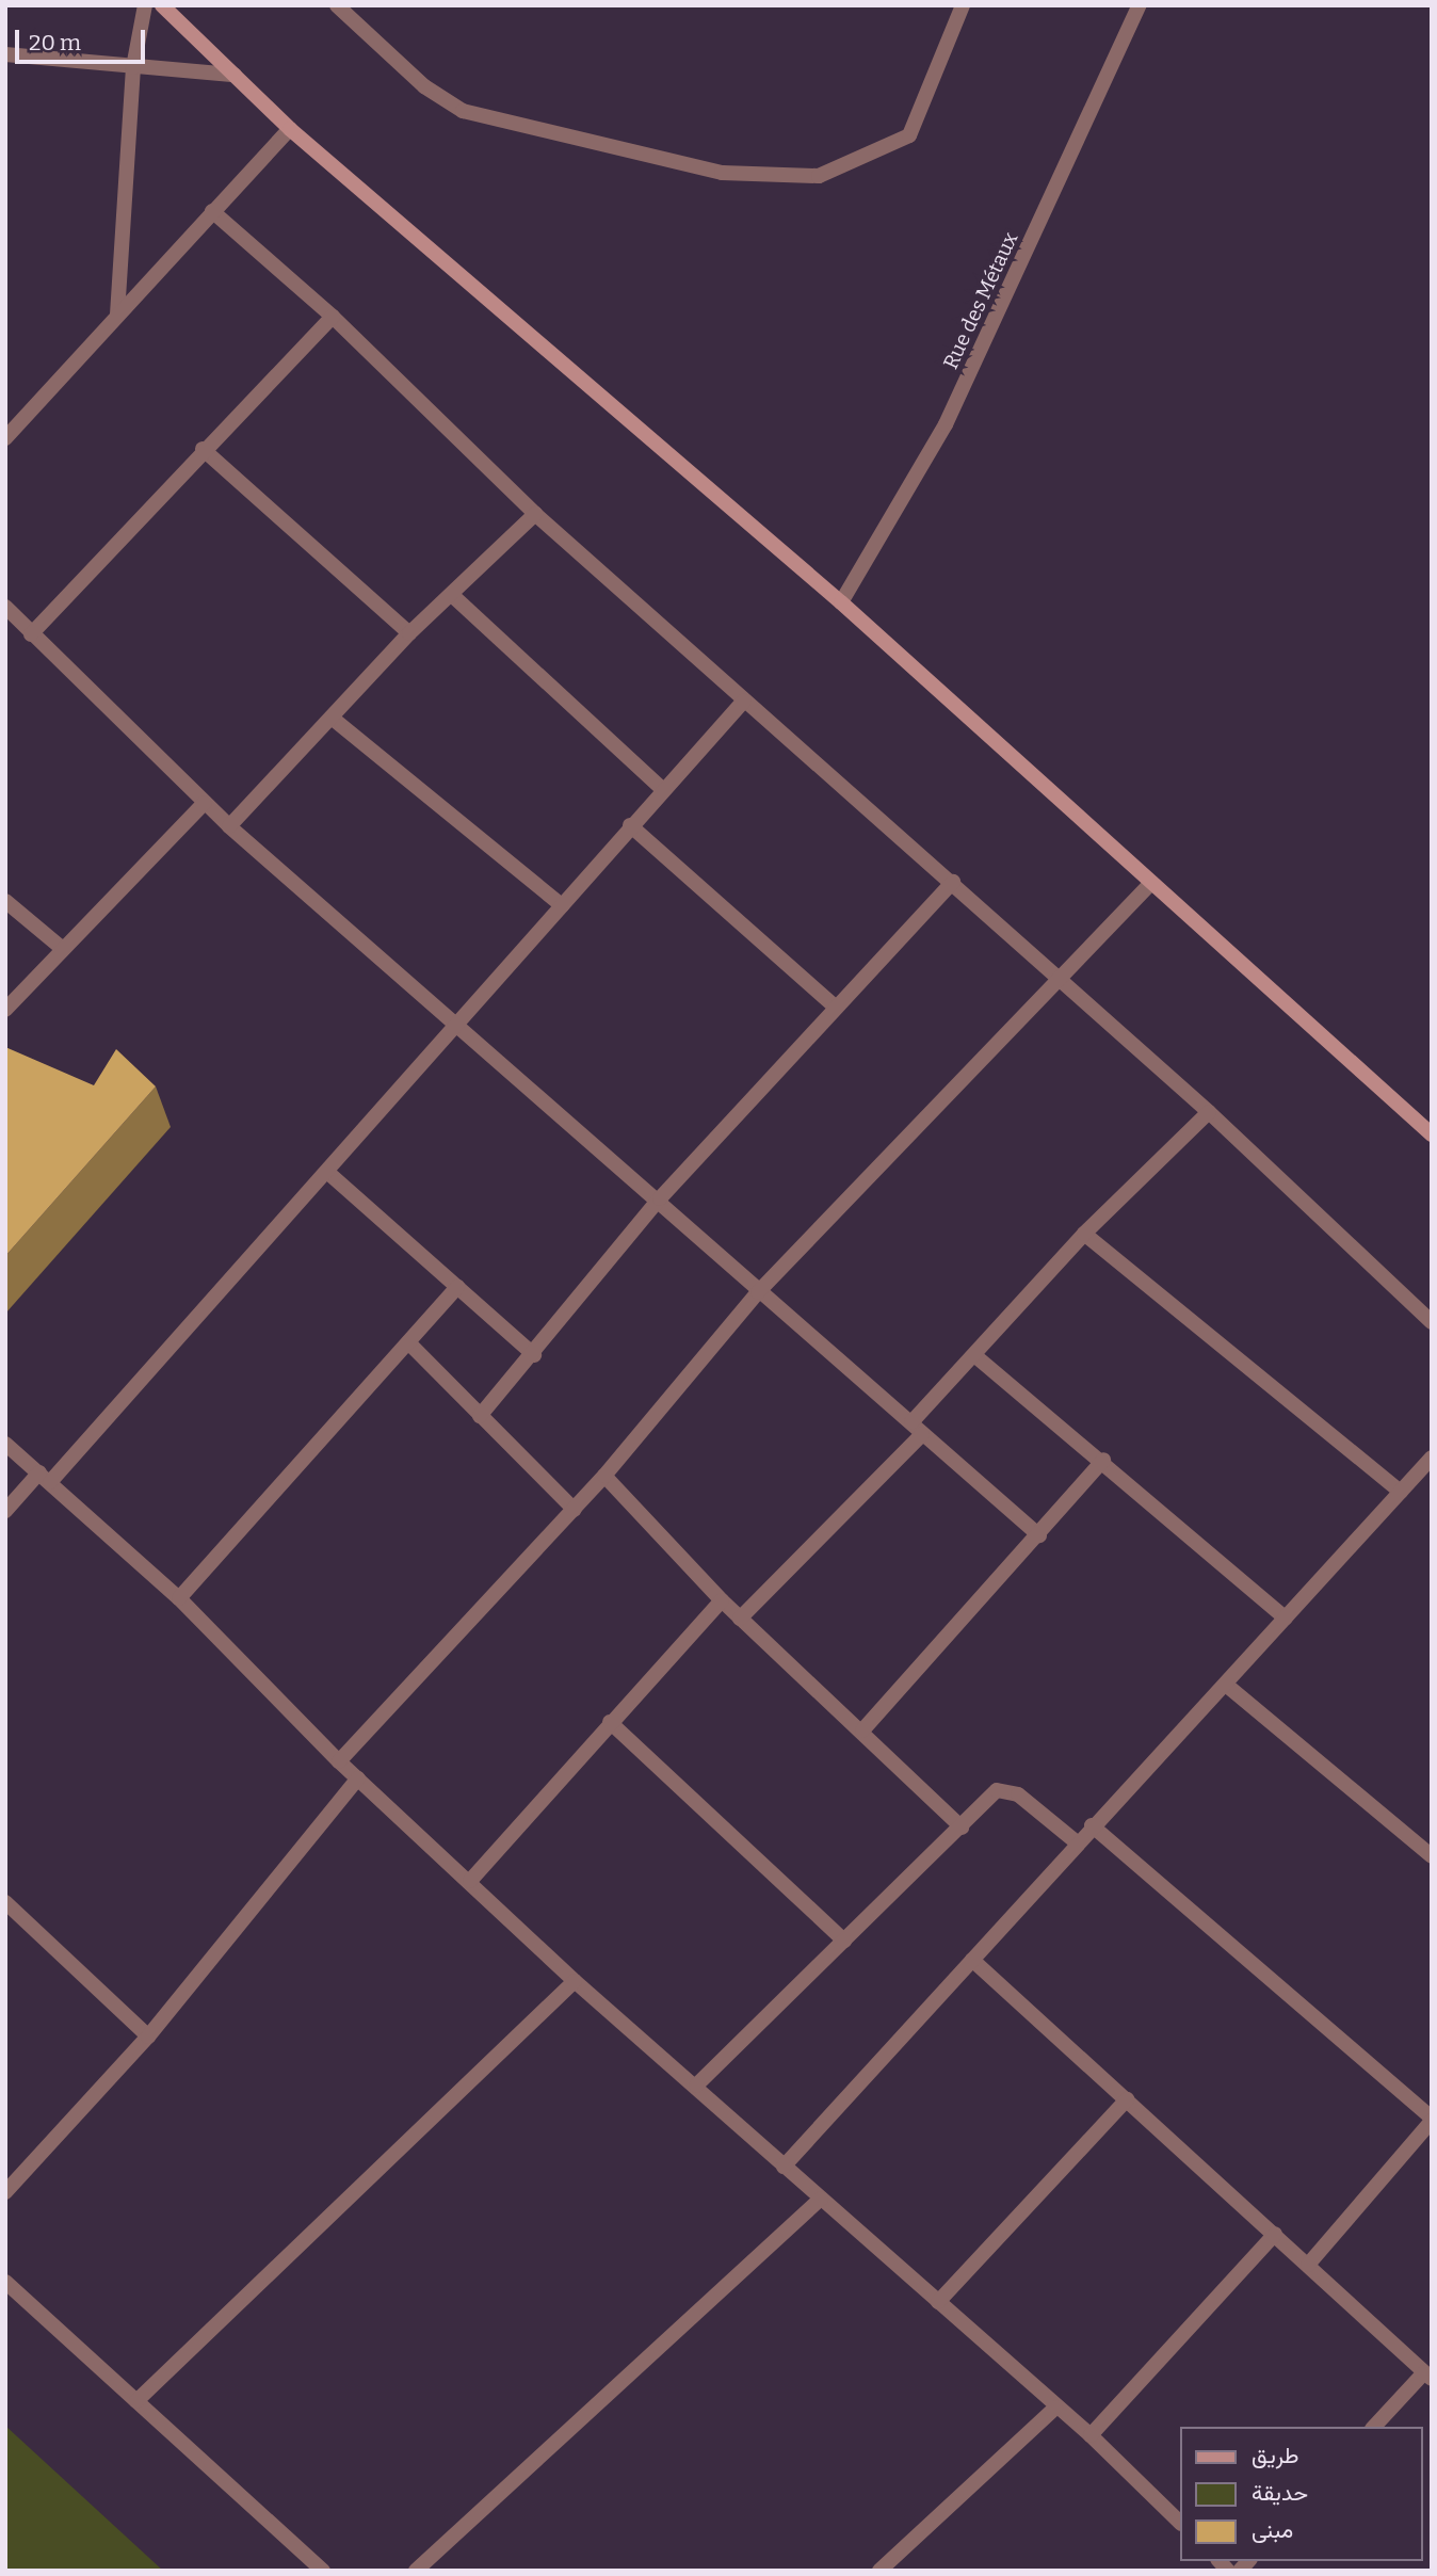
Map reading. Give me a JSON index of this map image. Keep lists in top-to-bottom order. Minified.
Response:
{"streets":{"street":["Rue des Métaux"]},"legend":["طريق","حديقة","مبنى"],"scale_bar":"20 m"}
